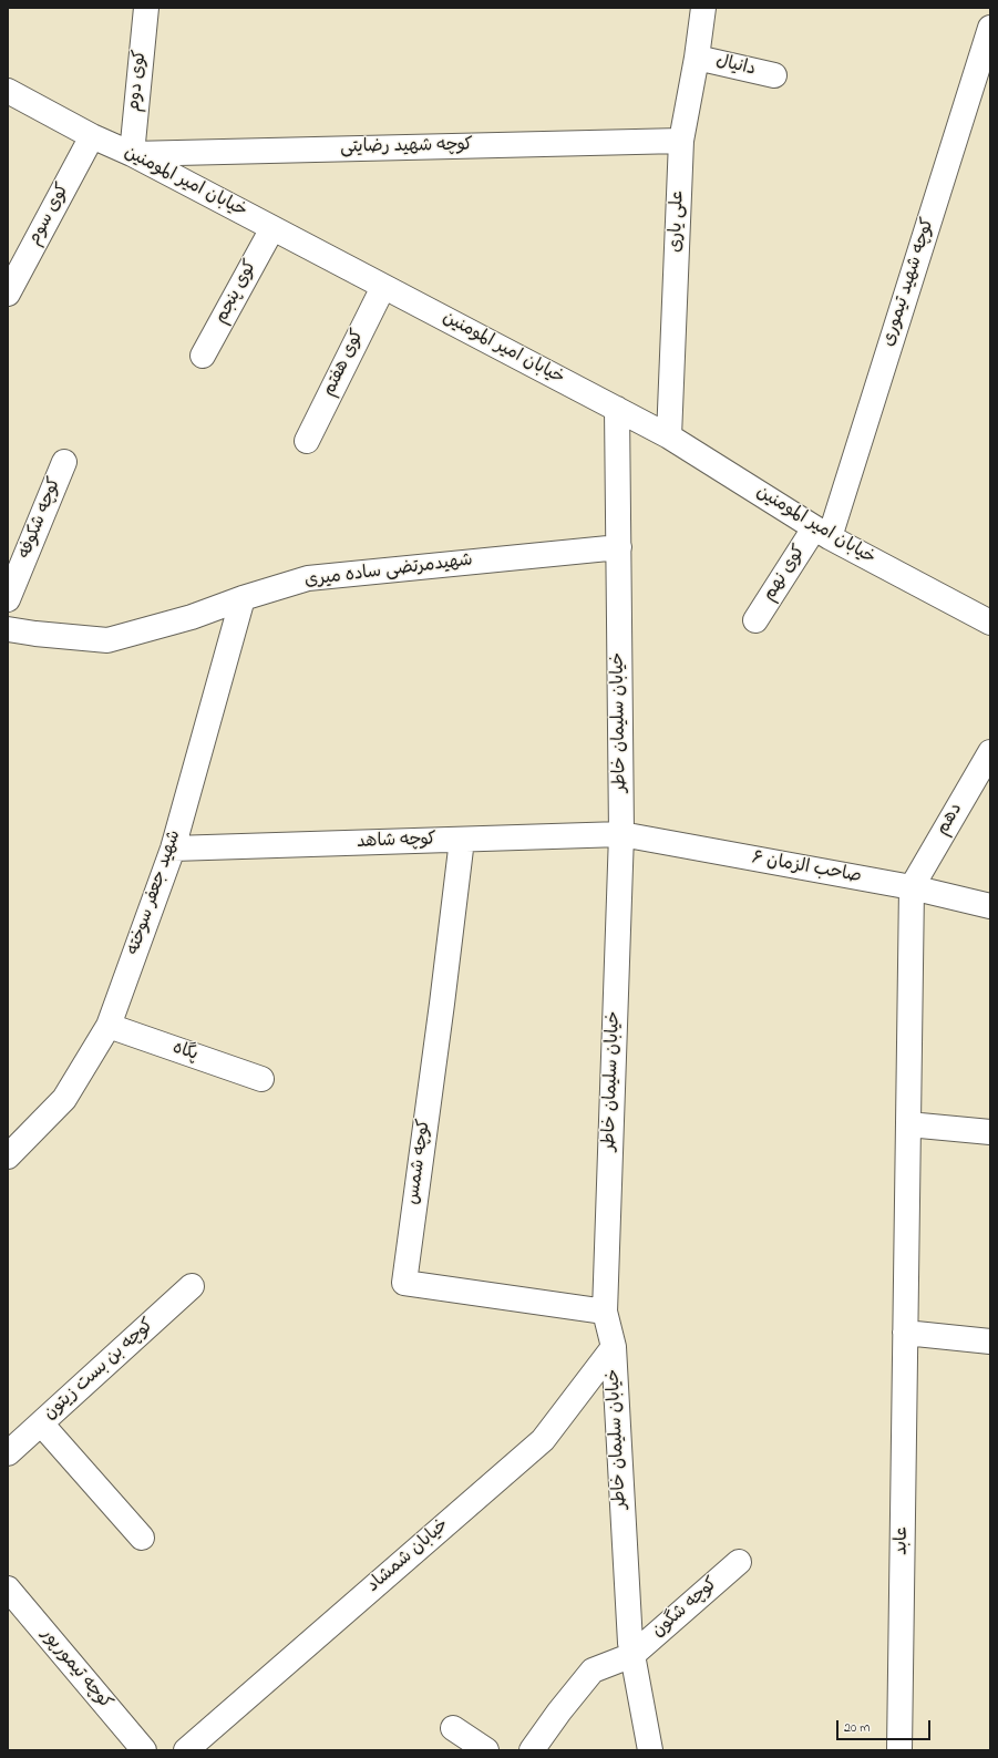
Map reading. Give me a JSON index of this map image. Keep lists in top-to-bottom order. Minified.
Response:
{"streets":{"street":["دانیال","کوی دوم","کوچه شهید رضایتی","خیابان امیر المومنین","کوی سوم","علی یاری","کوچه شهید تیموری","کوی پنجم","کوی هفتم","کوچه شکوفه","شهیدمرتضی ساده میری","کوی نهم","خیابان سلیمان خاطر","دهم","کوچه شاهد","صاحب الزمان ۶","شهید جعفر سوخته","پگاه","کوچه شمس","کوچه بن بست زیتون","عابد","خیابان شمشاد","کوچه شگون","کوچه تیمورپور"]},"crossings":[["دانیال","علی یاری"],["کوی دوم","کوچه شهید رضایتی"],["کوی دوم","خیابان امیر المومنین"],["کوچه شهید رضایتی","خیابان امیر المومنین"],["کوچه شهید رضایتی","علی یاری"],["خیابان امیر المومنین","کوی سوم"],["خیابان امیر المومنین","علی یاری"],["خیابان امیر المومنین","کوچه شهید تیموری"],["خیابان امیر المومنین","کوی پنجم"],["خیابان امیر المومنین","کوی هفتم"],["خیابان امیر المومنین","کوی نهم"],["خیابان امیر المومنین","خیابان سلیمان خاطر"],["کوچه شهید تیموری","کوی نهم"],["شهیدمرتضی ساده میری","خیابان سلیمان خاطر"],["شهیدمرتضی ساده میری","شهید جعفر سوخته"],["خیابان سلیمان خاطر","کوچه شاهد"],["خیابان سلیمان خاطر","صاحب الزمان ۶"],["خیابان سلیمان خاطر","کوچه شمس"],["خیابان سلیمان خاطر","خیابان شمشاد"],["خیابان سلیمان خاطر","کوچه شگون"],["دهم","صاحب الزمان ۶"],["دهم","عابد"],["کوچه شاهد","صاحب الزمان ۶"],["کوچه شاهد","شهید جعفر سوخته"],["کوچه شاهد","کوچه شمس"],["صاحب الزمان ۶","عابد"],["شهید جعفر سوخته","پگاه"]],"scale_bar":"20 m"}
